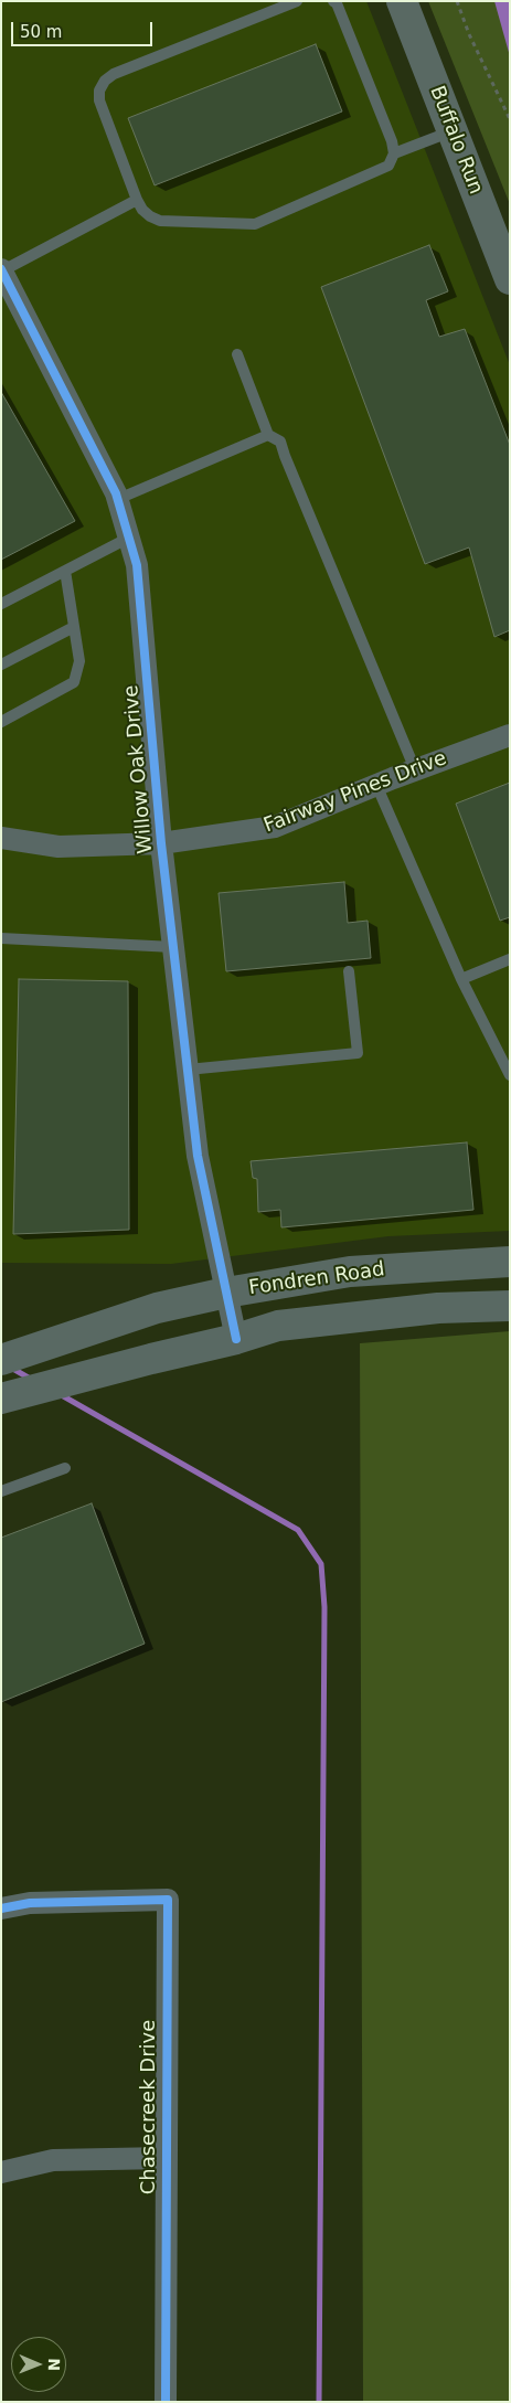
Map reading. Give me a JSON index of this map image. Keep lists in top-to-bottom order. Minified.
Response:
{"streets":{"main road":["Buffalo Run","Fondren Road"],"street":["Willow Oak Drive","Fairway Pines Drive","Chasecreek Drive"]},"crossings":[["Willow Oak Drive","Fairway Pines Drive"],["Willow Oak Drive","Fondren Road"]],"scale_bar":"50 m","north":"right"}
